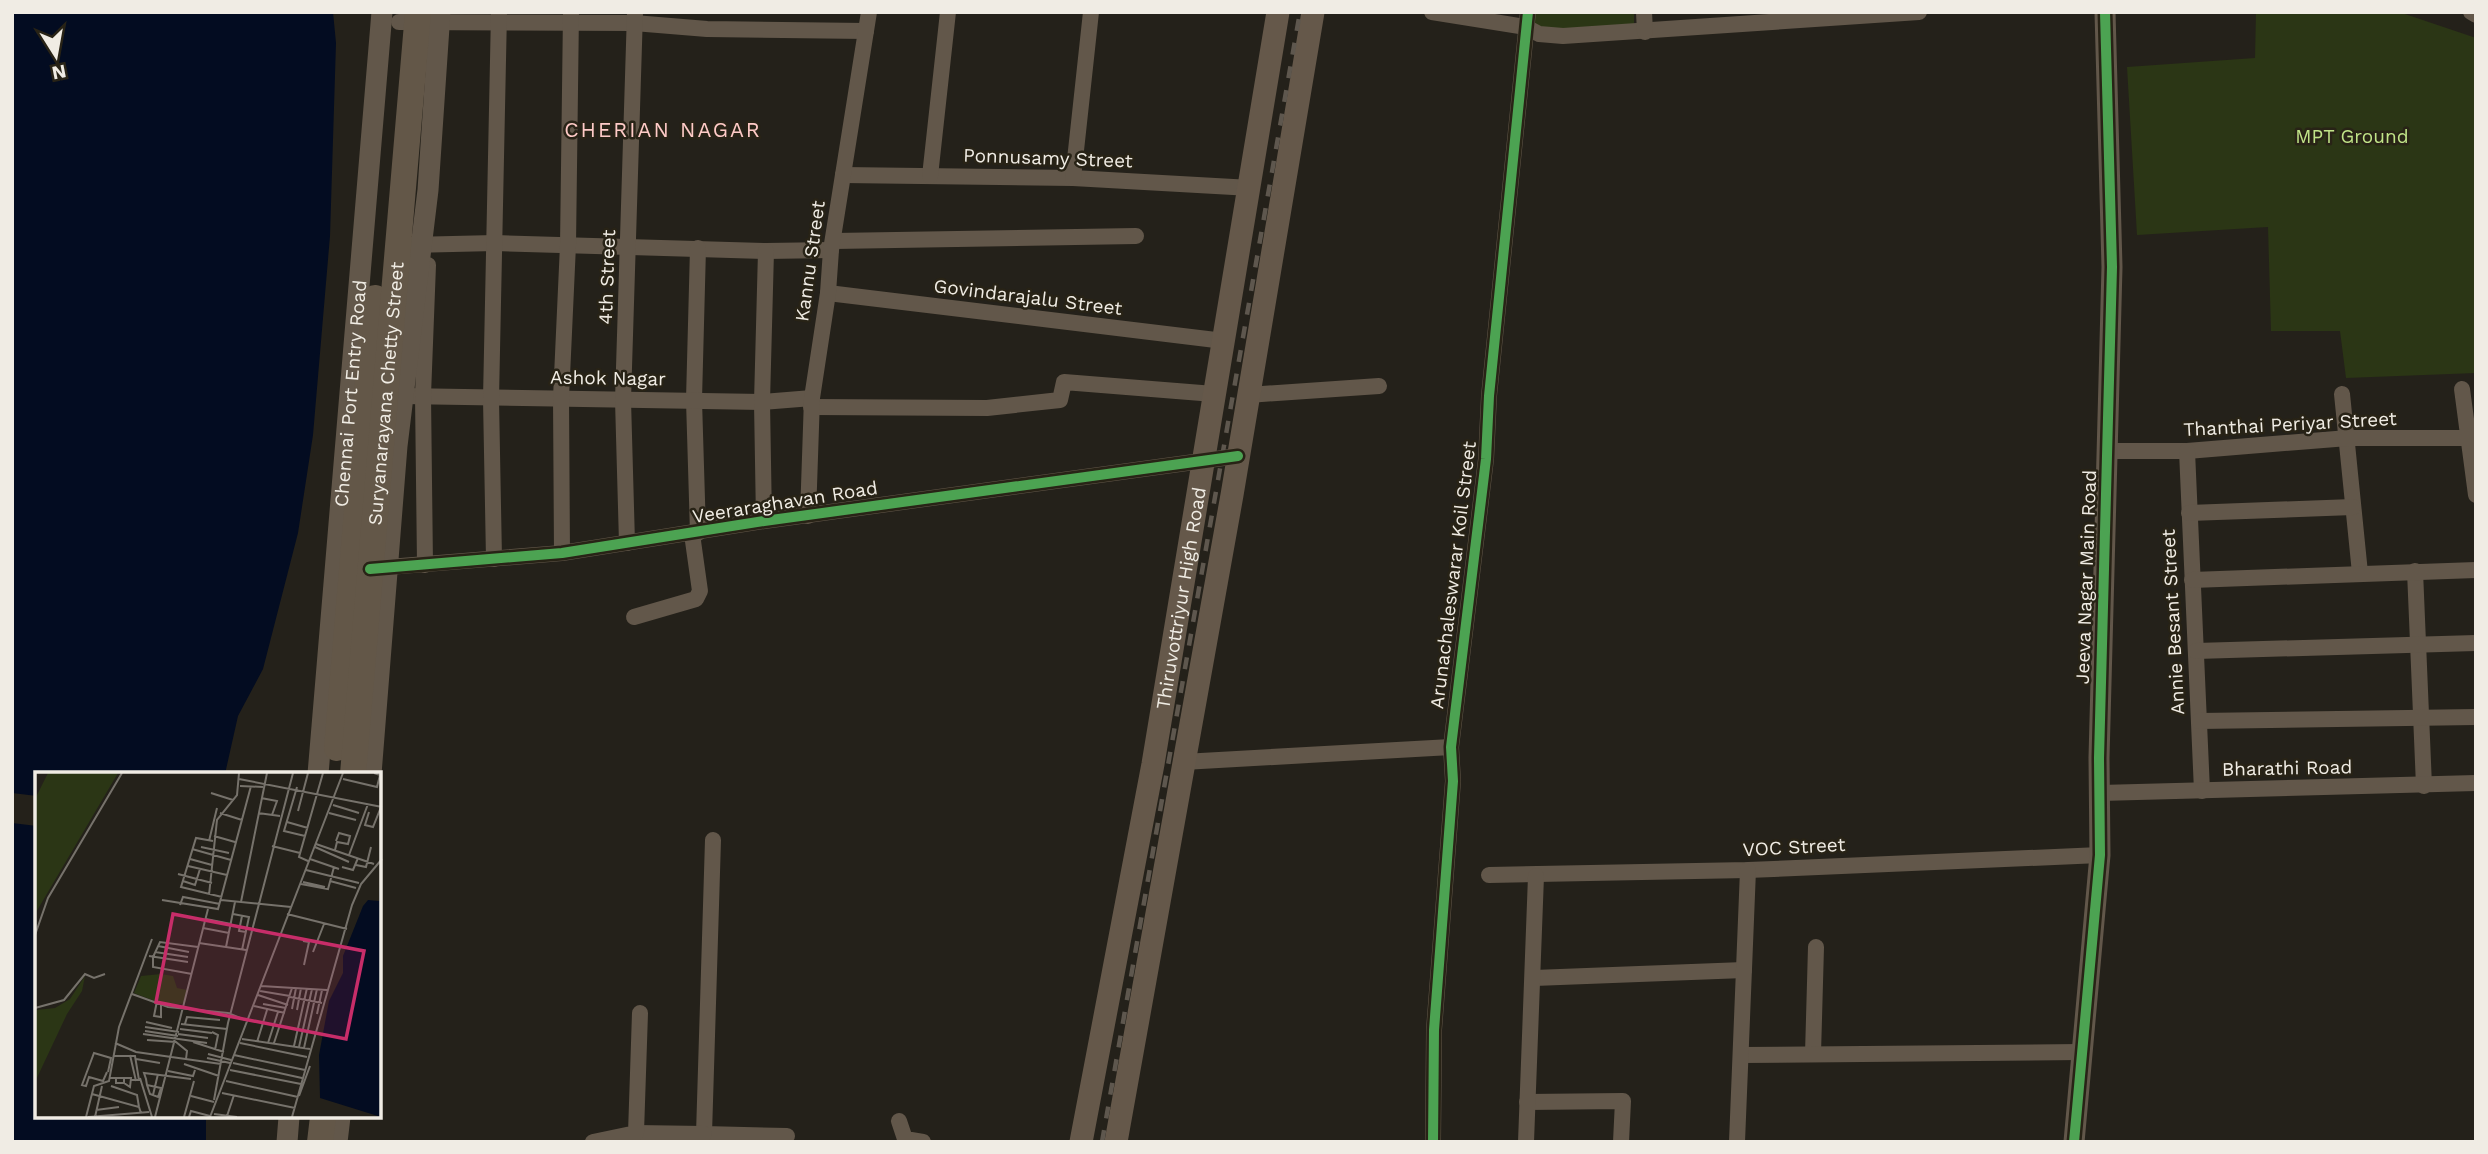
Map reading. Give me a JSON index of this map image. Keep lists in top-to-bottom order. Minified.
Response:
{"streets":{"main road":["Suryanarayana Chetty Street","Thiruvottriyur High Road"],"street":["Ponnusamy Street","Kannu Street","4th Street","Govindarajalu Street","Ashok Nagar","Chennai Port Entry Road","Thanthai Periyar Street","Veeraraghavan Road","Arunachaleswarar Koil Street","Jeeva Nagar Main Road","Annie Besant Street","Bharathi Road","VOC Street"]},"crossings":[["Ponnusamy Street","Kannu Street"],["Ponnusamy Street","Thiruvottriyur High Road"],["Kannu Street","Govindarajalu Street"],["Kannu Street","Ashok Nagar"],["Kannu Street","Veeraraghavan Road"],["4th Street","Ashok Nagar"],["4th Street","Veeraraghavan Road"],["Govindarajalu Street","Thiruvottriyur High Road"],["Ashok Nagar","Thiruvottriyur High Road"],["Chennai Port Entry Road","Suryanarayana Chetty Street"],["Suryanarayana Chetty Street","Veeraraghavan Road"],["Thanthai Periyar Street","Jeeva Nagar Main Road"],["Thanthai Periyar Street","Annie Besant Street"],["Veeraraghavan Road","Thiruvottriyur High Road"],["Jeeva Nagar Main Road","Bharathi Road"],["Jeeva Nagar Main Road","VOC Street"],["Annie Besant Street","Bharathi Road"]],"districts":["CHERIAN NAGAR"],"parks":["MPT Ground"],"north":"bottom"}
